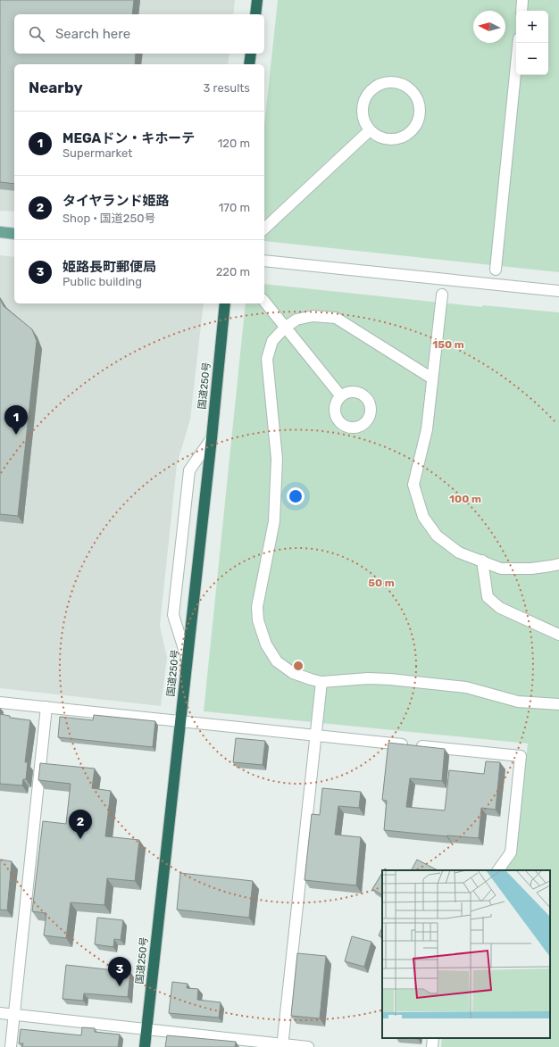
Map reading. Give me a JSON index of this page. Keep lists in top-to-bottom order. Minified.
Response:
{"streets":{"highway":["国道250号"]},"north":"left","page":{"map_buttons":["+","−"],"search":"Search here","heading":["Nearby","3 results"],"list":[{"mark":"1","name":"MEGAドン・キホーテ","note":"Supermarket","value":"120 m"},{"mark":"2","name":"タイヤランド姫路","note":"Shop · 国道250号","value":"170 m"},{"mark":"3","name":"姫路長町郵便局","note":"Public building","value":"220 m"}],"pins":["1","2","3"]},"rings":["150 m","100 m","50 m"]}
